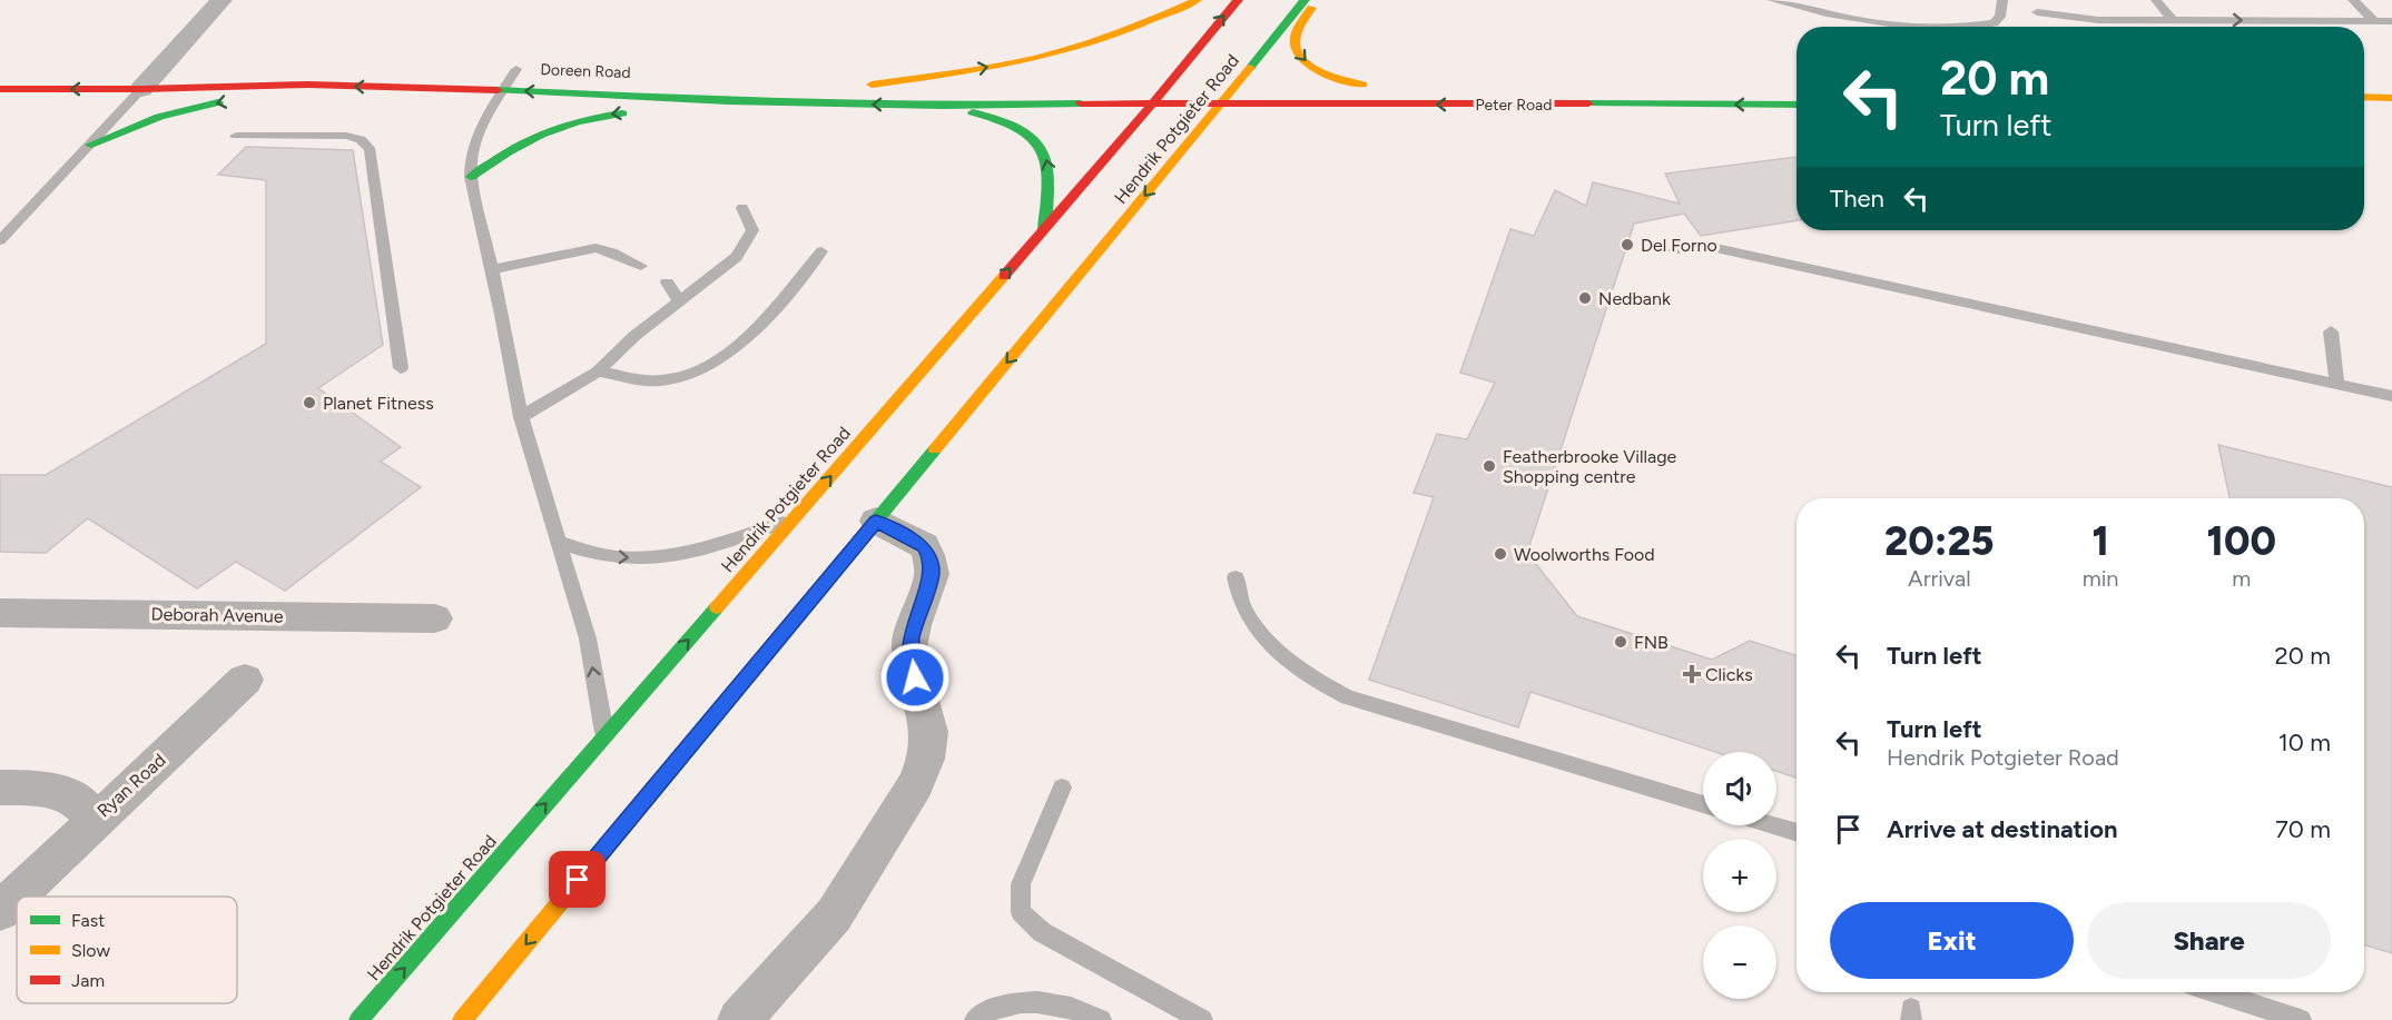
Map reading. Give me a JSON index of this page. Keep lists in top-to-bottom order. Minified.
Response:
{"streets":{"main road":["Doreen Road","Peter Road","Hendrik Potgieter Road"],"street":["Deborah Avenue","Ryan Road"]},"crossings":[["Doreen Road","Peter Road"],["Doreen Road","Hendrik Potgieter Road"],["Peter Road","Hendrik Potgieter Road"]],"one_way":["Peter Road"],"places":{"other":["Del Forno","Nedbank","Planet Fitness","Featherbrooke Village Shopping centre","Woolworths Food","FNB"],"health":["Clicks"]},"legend":["Fast","Slow","Jam"],"page":{"turn":["20 m","Turn left"],"then":"Then","eta":["20:25","Arrival","1","min","100","m"],"list":[{"name":"Turn left","value":"20 m"},{"name":"Turn left","note":"Hendrik Potgieter Road","value":"10 m"},{"name":"Arrive at destination","value":"70 m"}],"map_buttons":["+","−"],"buttons":["Exit","Share"]}}
